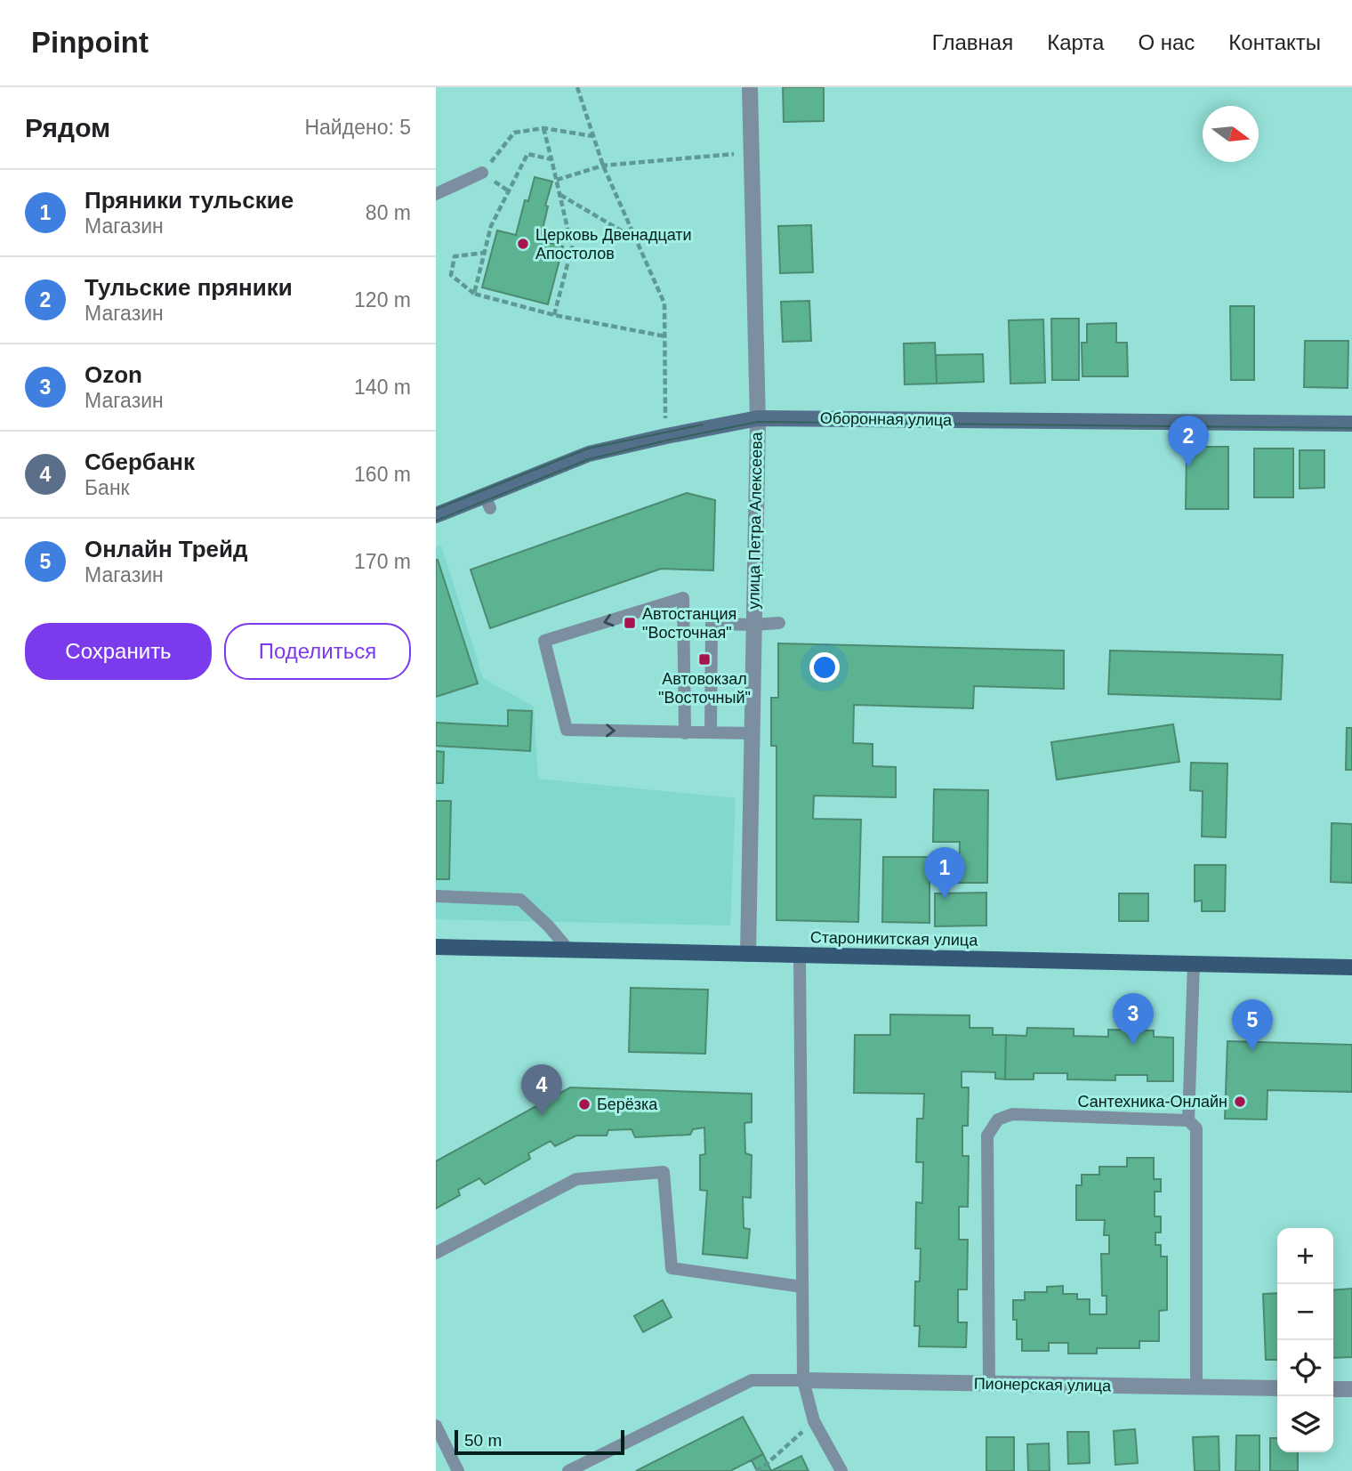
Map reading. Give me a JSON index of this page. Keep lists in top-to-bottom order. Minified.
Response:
{"streets":{"main road":["Оборонная улица","Староникитская улица"],"street":["улица Петра Алексеева","Пионерская улица"]},"crossings":[["Оборонная улица","улица Петра Алексеева"],["улица Петра Алексеева","Староникитская улица"]],"places":{"other":["Церковь Двенадцати Апостолов","Сантехника-Онлайн","Берёзка"],"transit":["Автостанция \"Восточная\"","Автовокзал \"Восточный\""]},"scale_bar":"50 m","north":"right","page":{"header":"Pinpoint","nav":["Главная","Карта","О нас","Контакты"],"heading":["Рядом","Найдено: 5"],"list":[{"mark":"1","name":"Пряники тульские","note":"Магазин","value":"80 m"},{"mark":"2","name":"Тульские пряники","note":"Магазин","value":"120 m"},{"mark":"3","name":"Ozon","note":"Магазин","value":"140 m"},{"mark":"4","name":"Сбербанк","note":"Банк","value":"160 m"},{"mark":"5","name":"Онлайн Трейд","note":"Магазин","value":"170 m"}],"pins":["2","1","3","5","4"],"buttons":["Сохранить","Поделиться"],"map_buttons":["+","−"],"scale":"50 m"}}
